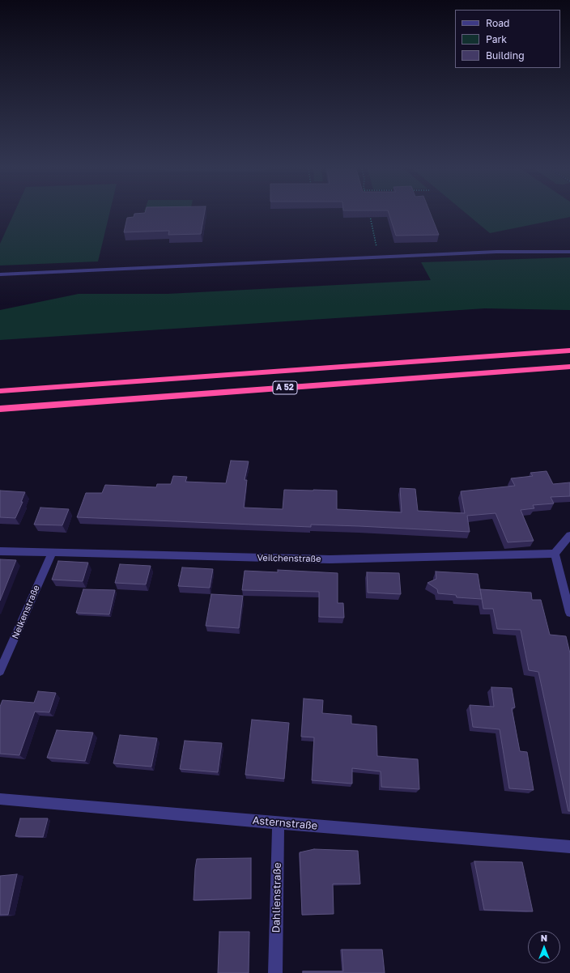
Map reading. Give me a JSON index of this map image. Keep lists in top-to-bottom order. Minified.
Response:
{"streets":{"highway":["A 52"],"street":["Veilchenstraße","Nelkenstraße","Asternstraße","Dahlienstraße"]},"crossings":[["Veilchenstraße","Nelkenstraße"],["Asternstraße","Dahlienstraße"]],"legend":["Road","Park","Building"],"north":"top"}
